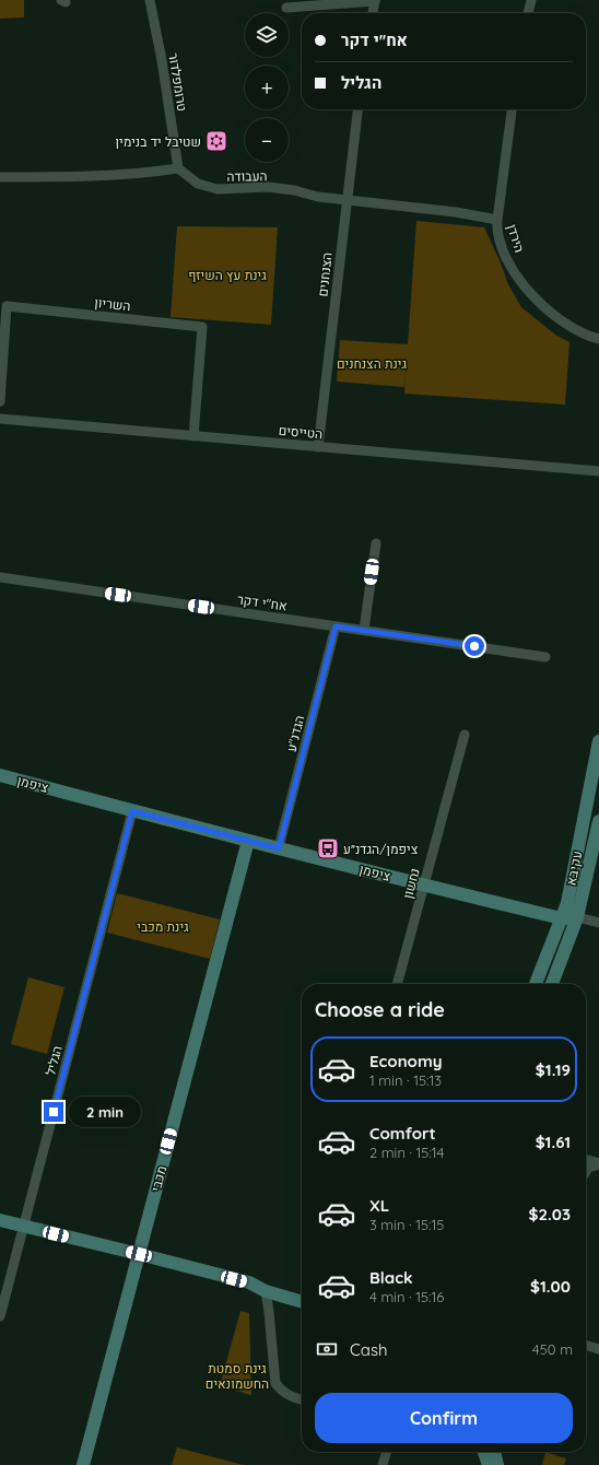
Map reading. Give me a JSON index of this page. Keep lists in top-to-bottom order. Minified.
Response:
{"streets":{"street":["טרומפלדור","העבודה","הירדן","הצנחנים","השריון","הטייסים","אח''י דקר","הגדנ''ע","ציפמן","עקיבא","נחשון","הגליל","מכבי"]},"crossings":[["טרומפלדור","העבודה"],["העבודה","הירדן"],["העבודה","הצנחנים"],["הצנחנים","הטייסים"],["השריון","הטייסים"],["אח''י דקר","הגדנ''ע"],["הגדנ''ע","ציפמן"],["ציפמן","עקיבא"],["ציפמן","נחשון"],["ציפמן","הגליל"],["ציפמן","מכבי"]],"parks":["גינת עץ השיזף","גינת הצנחנים","גינת מכבי","גינת סמטת החשמונאים"],"places":{"synagogue":["שטיבל יד בנימין"],"bus stop":["ציפמן/הגדנ״ע"]},"page":{"map_buttons":["+","−"],"banner":["אח''י דקר","הגליל"],"heading":"Choose a ride","list":[{"name":"Economy","note":"1 min · 15:13","value":"$1.19"},{"name":"Comfort","note":"2 min · 15:14","value":"$1.61"},{"name":"XL","note":"3 min · 15:15","value":"$2.03"},{"name":"Black","note":"4 min · 15:16","value":"$1.00"}],"bubble":"2 min","pay":["Cash","450 m"],"buttons":"Confirm"}}
